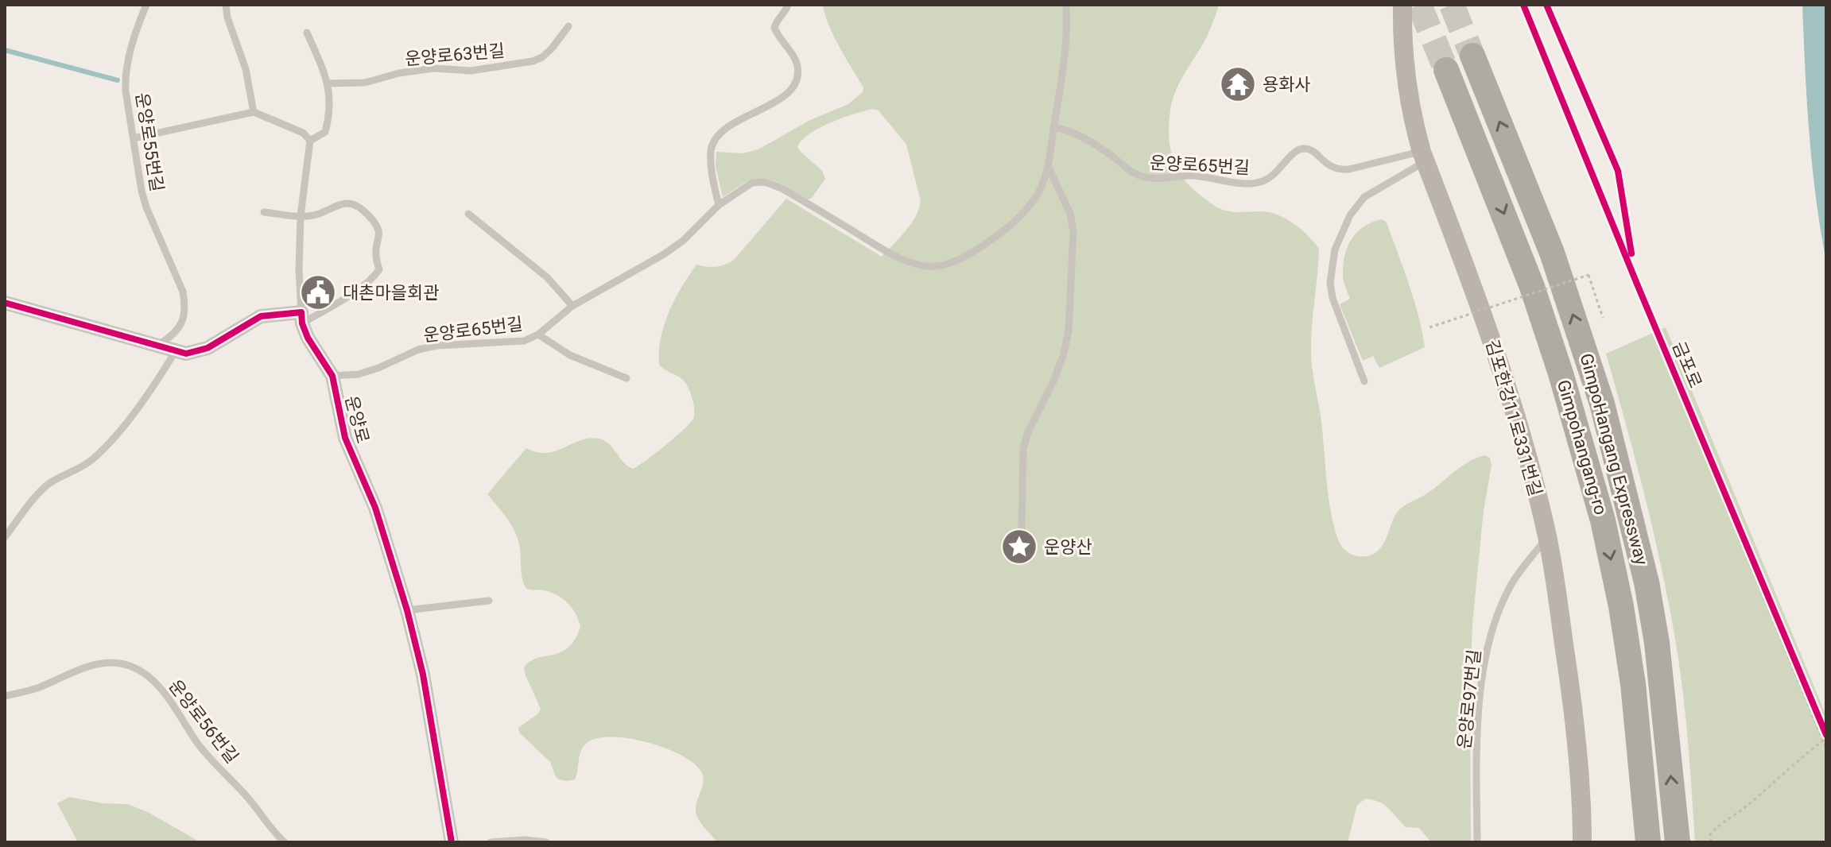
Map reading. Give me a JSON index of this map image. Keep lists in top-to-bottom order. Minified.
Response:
{"streets":{"highway":["Gimpohangang-ro","GimpoHangang Expressway"],"main road":["김포한강11로331번길"],"street":["운양로"],"lane":["운양로63번길","운양로55번길","운양로65번길","운양로97번길","운양로56번길"],"cycle path":["금포로"]},"crossings":[["운양로65번길","김포한강11로331번길"],["운양로65번길","운양로"],["김포한강11로331번길","운양로97번길"]],"one_way":["Gimpohangang-ro","GimpoHangang Expressway"],"places":{"temple":["용화사"],"public building":["대촌마을회관"],"place":["운양산"]}}
